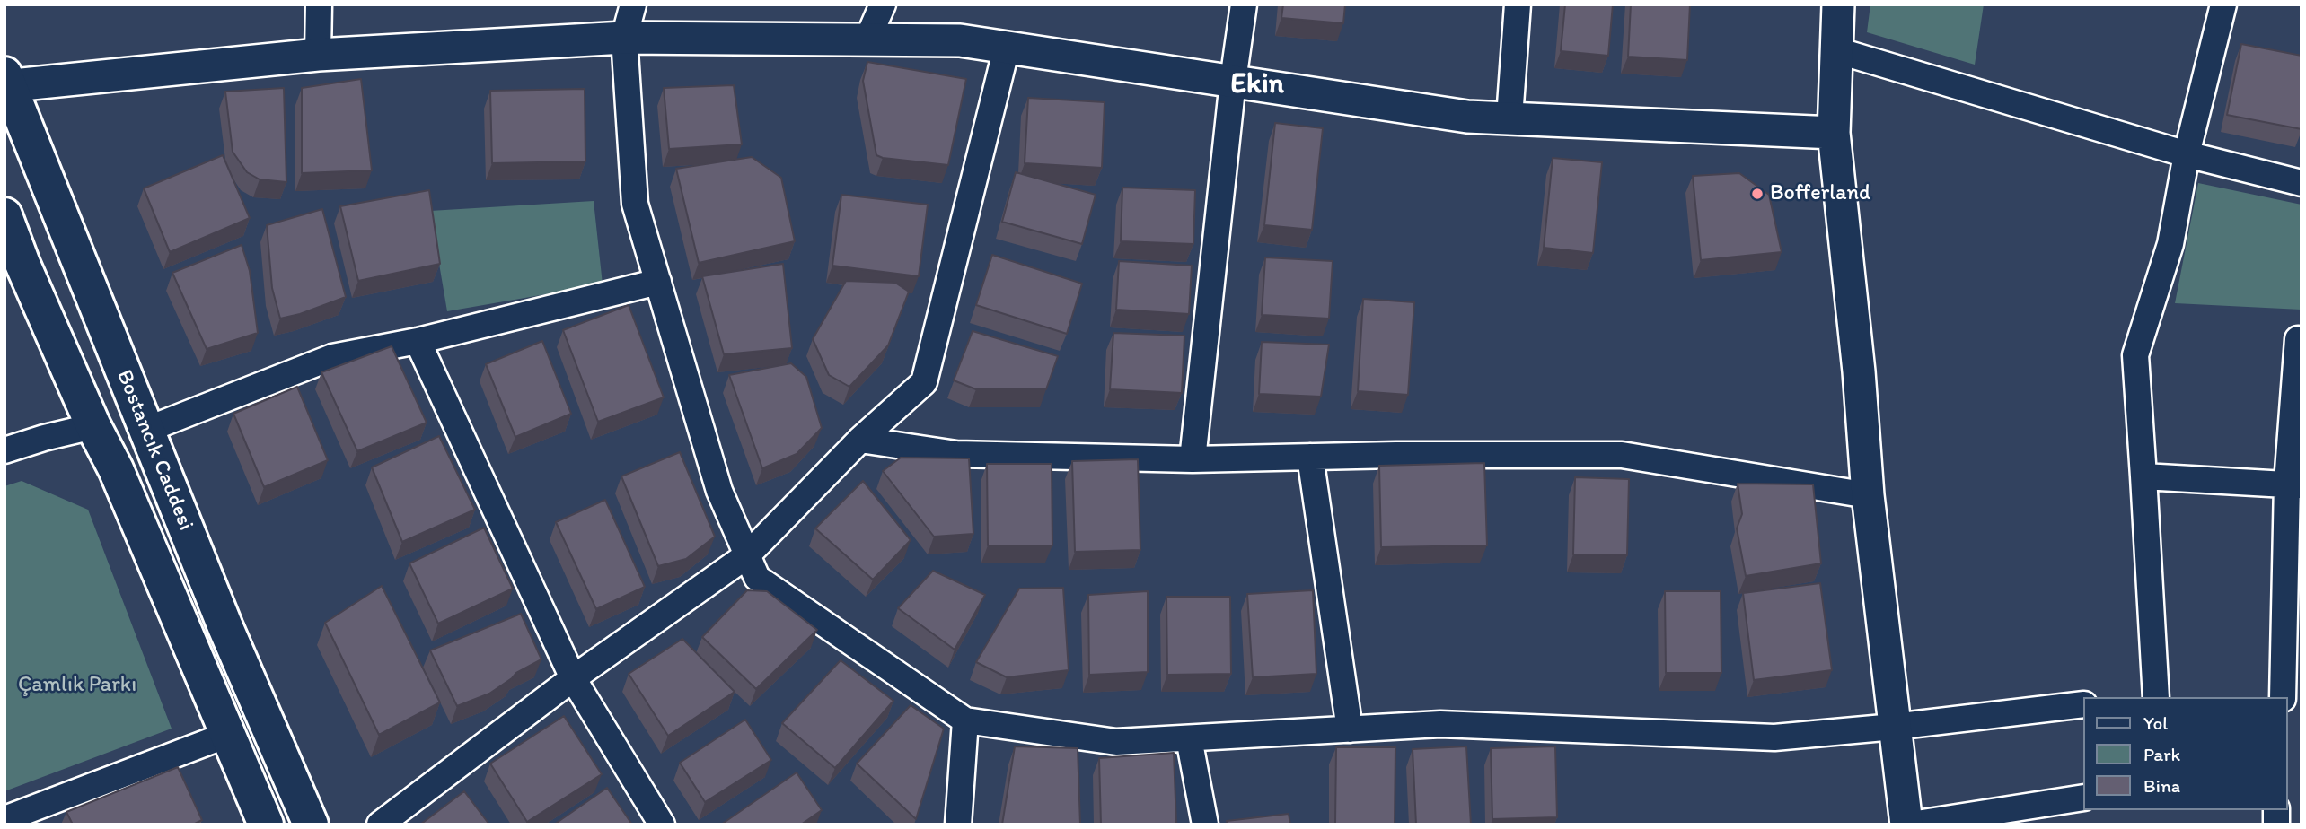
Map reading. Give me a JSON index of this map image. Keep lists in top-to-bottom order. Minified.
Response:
{"streets":{"main road":["Bostancık Caddesi"]},"districts":["Ekin"],"parks":["Çamlık Parkı"],"places":["Bofferland"],"legend":["Yol","Park","Bina"]}
